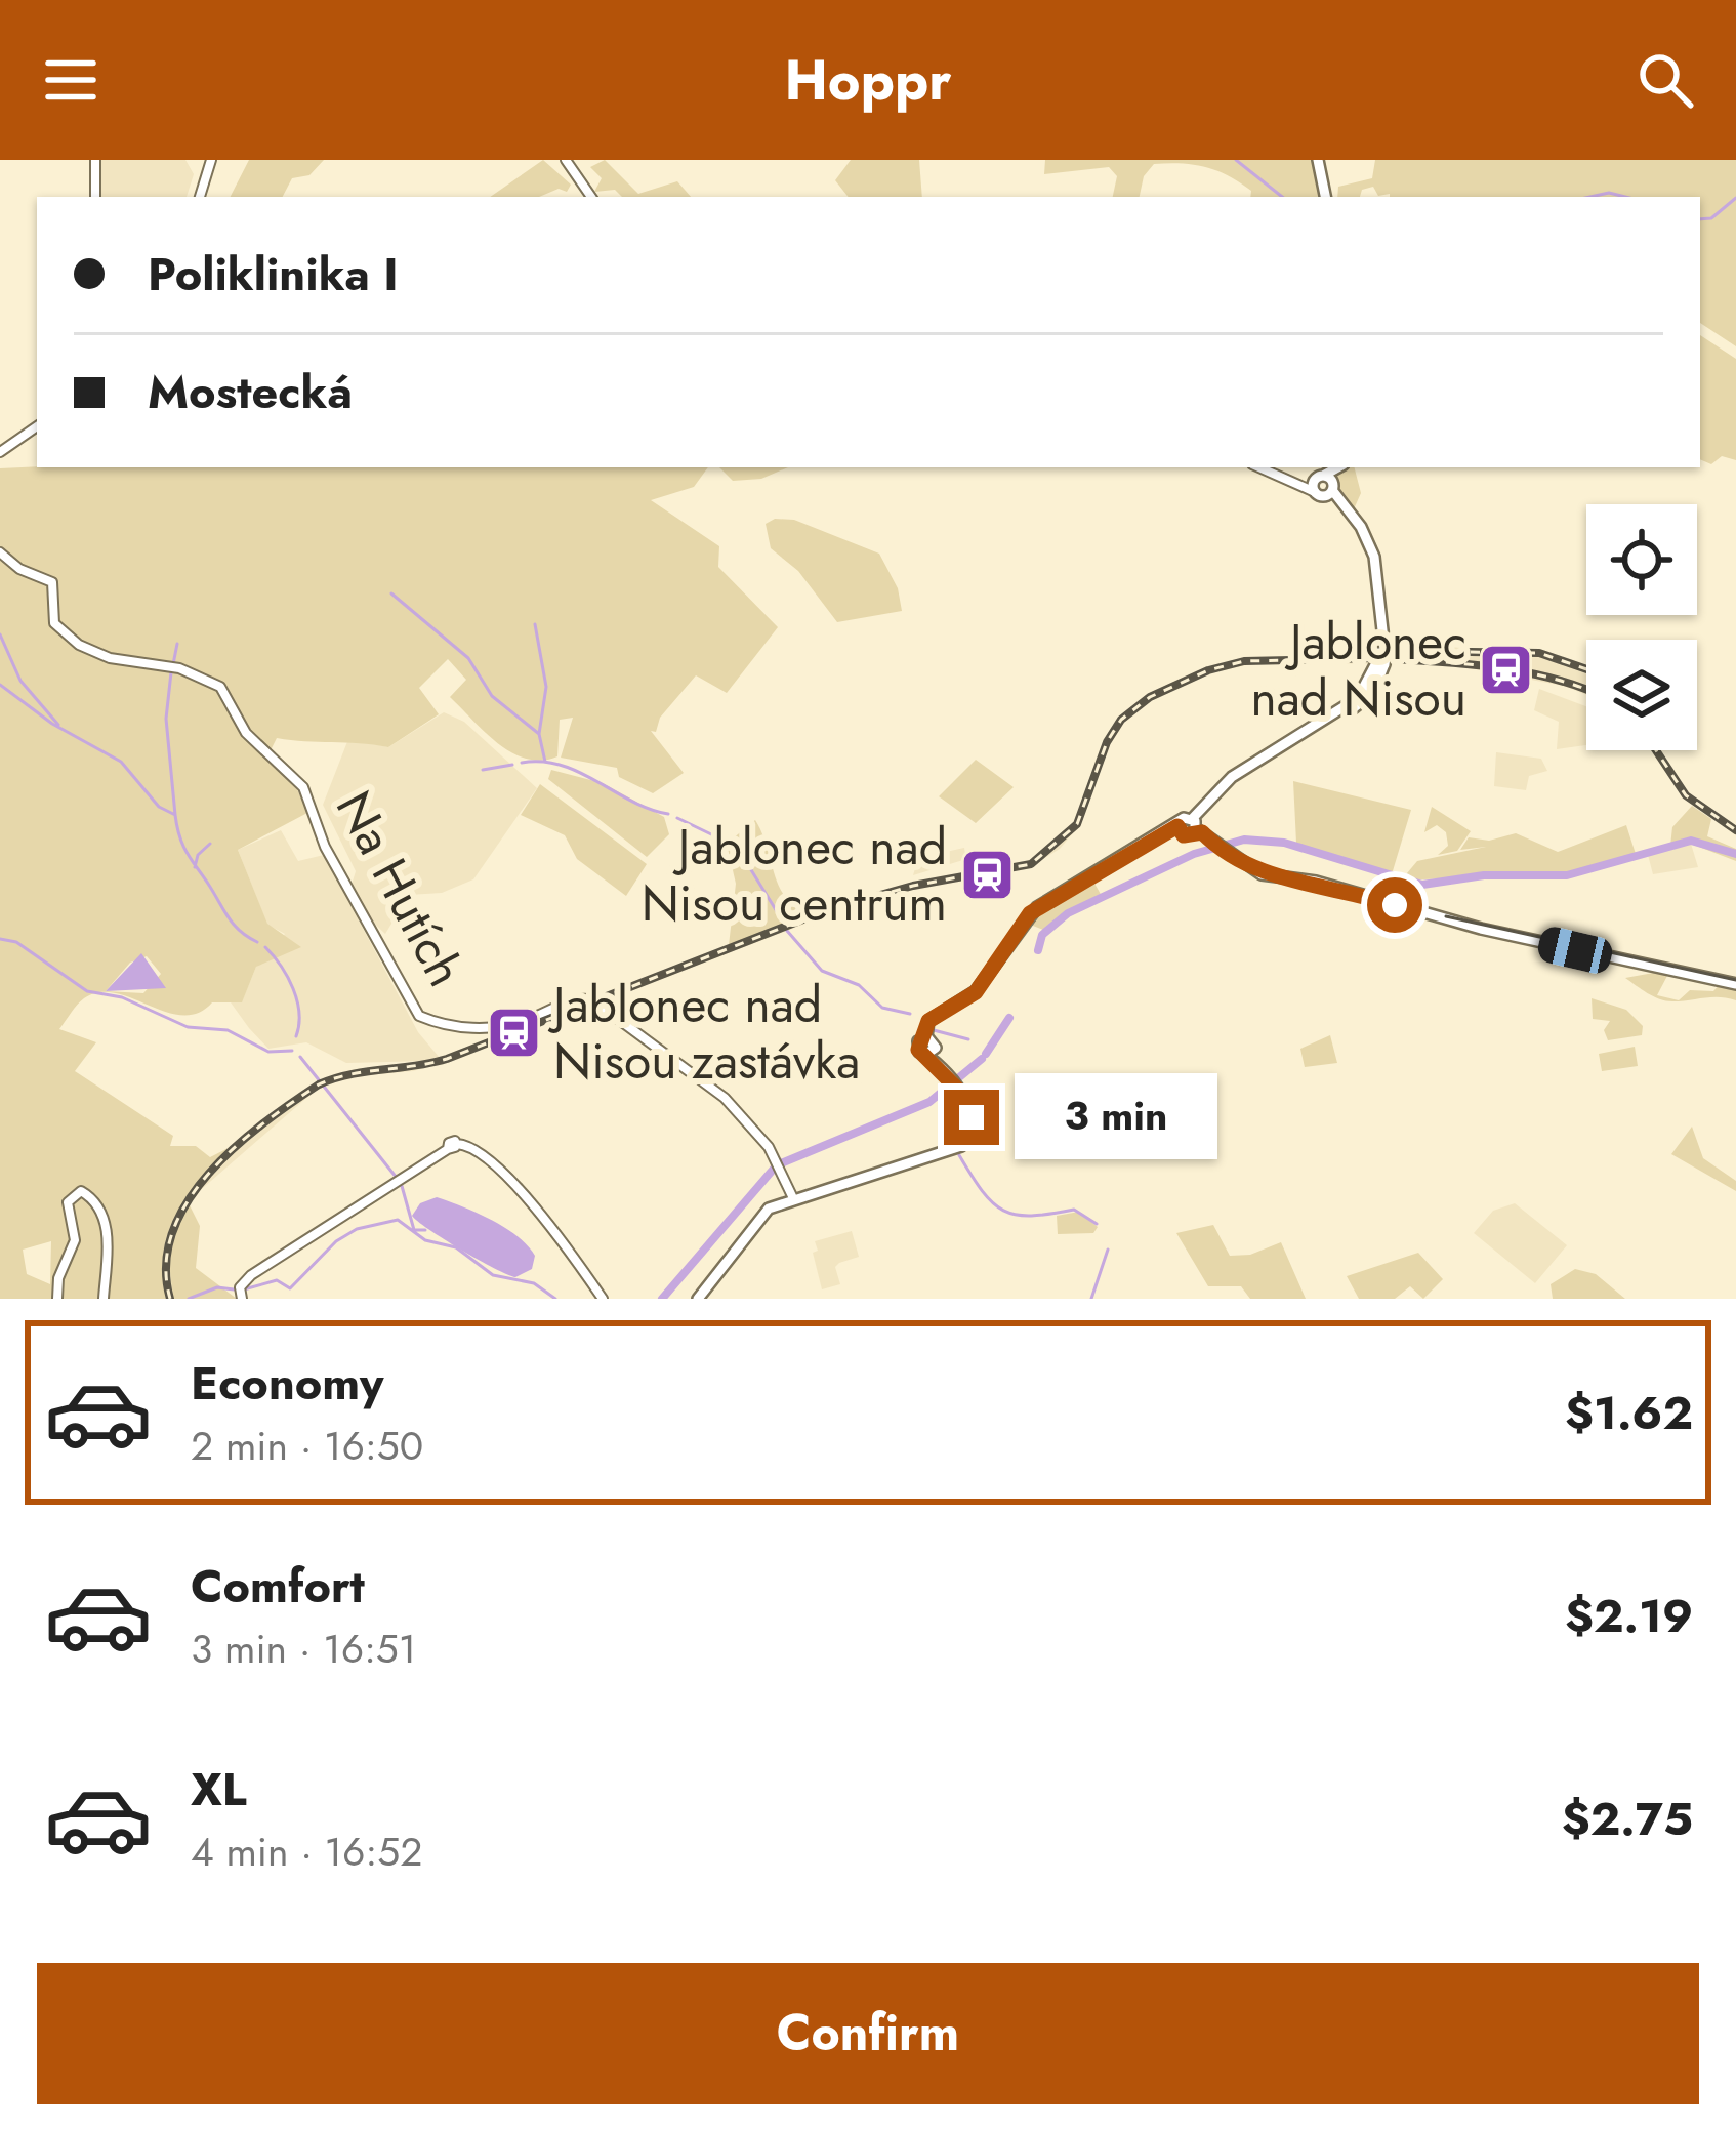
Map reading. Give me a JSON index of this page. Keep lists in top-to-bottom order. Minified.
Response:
{"streets":{"street":["Na Hutích"]},"places":{"station":["Jablonec nad Nisou","Jablonec nad Nisou centrum","Jablonec nad Nisou zastávka"]},"page":{"header":"Hoppr","banner":["Poliklinika I","Mostecká"],"bubble":"3 min","list":[{"name":"Economy","note":"2 min · 16:50","value":"$1.62"},{"name":"Comfort","note":"3 min · 16:51","value":"$2.19"},{"name":"XL","note":"4 min · 16:52","value":"$2.75"}],"buttons":"Confirm"}}
